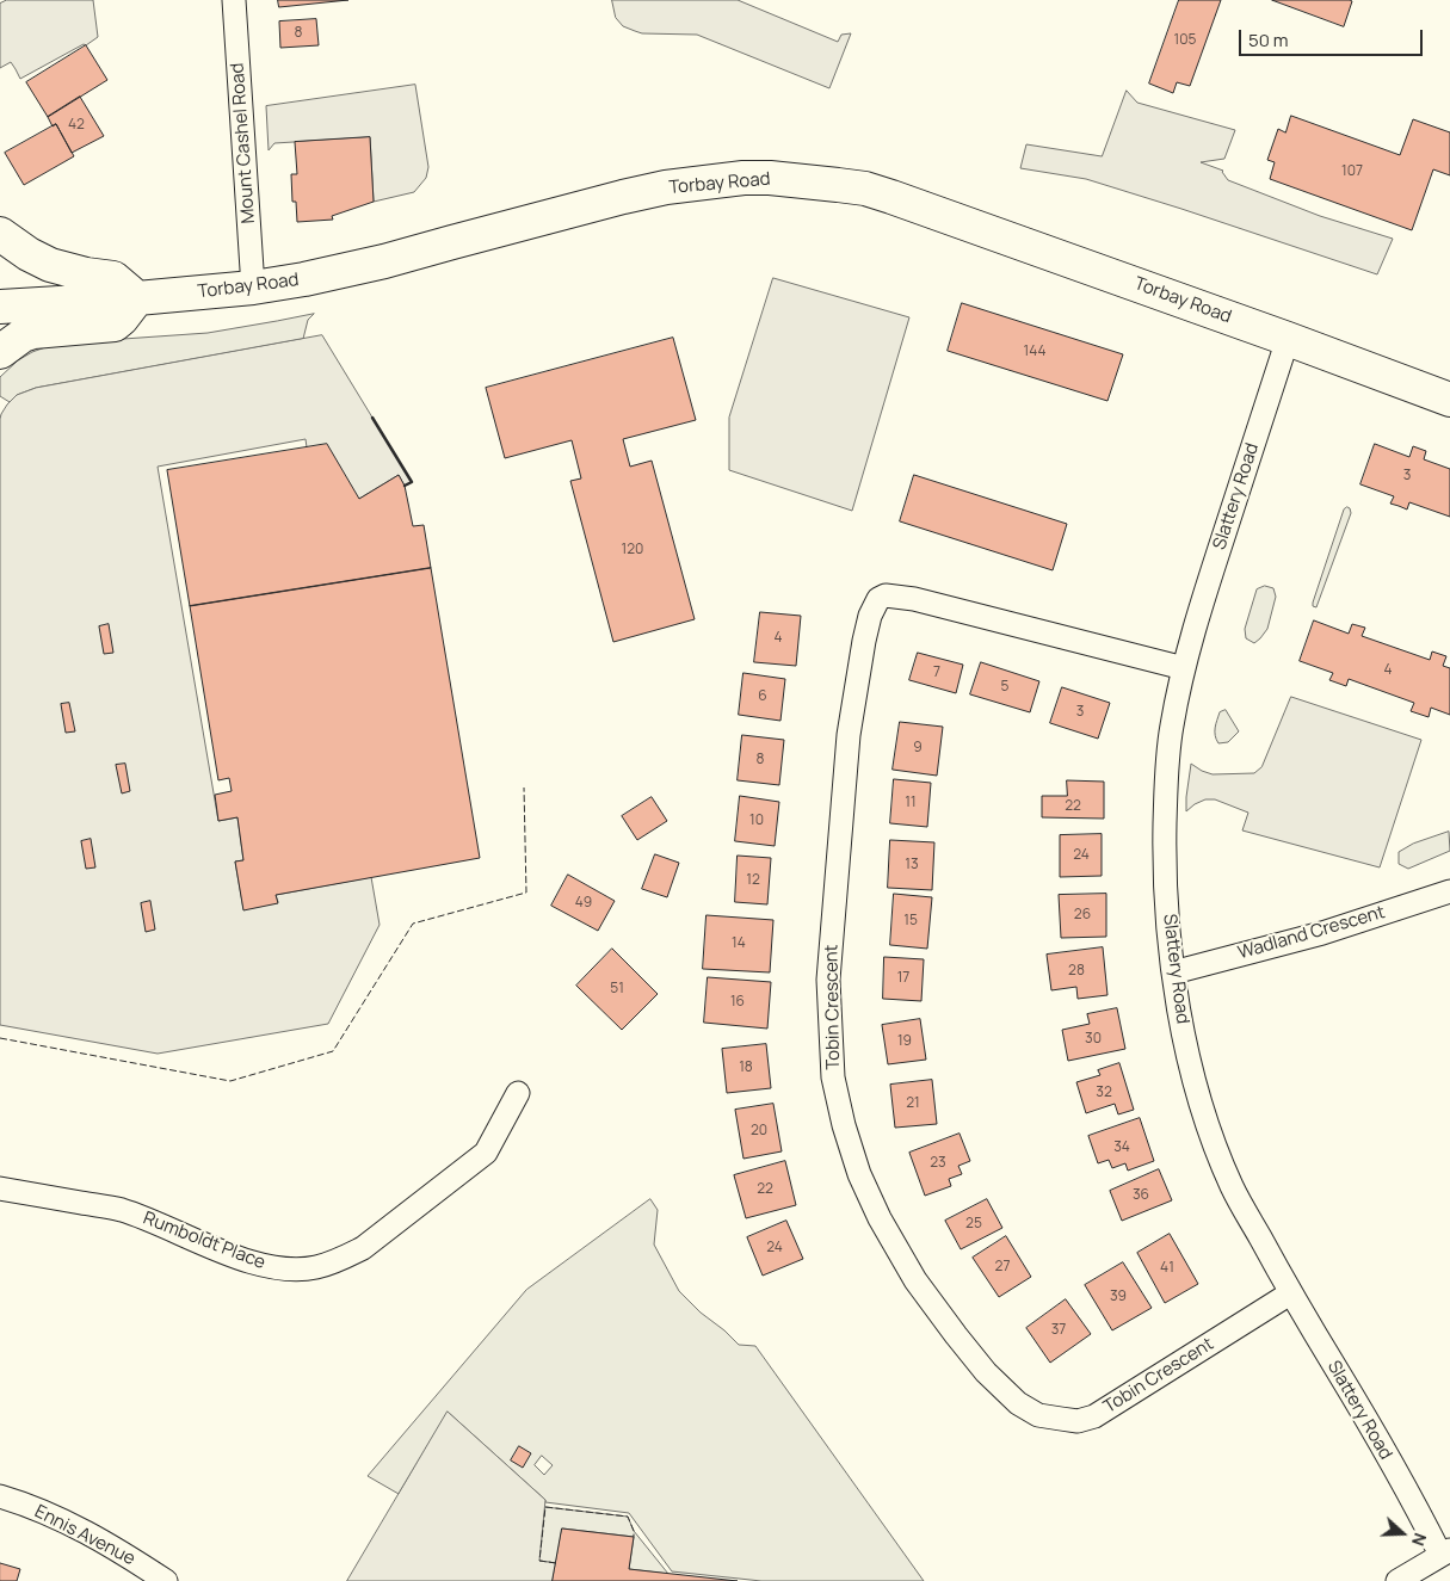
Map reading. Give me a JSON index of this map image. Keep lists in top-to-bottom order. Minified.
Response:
{"streets":{"main road":["Torbay Road"],"street":["Mount Cashel Road","Slattery Road","Wadland Crescent","Tobin Crescent","Rumboldt Place","Ennis Avenue"]},"crossings":[["Mount Cashel Road","Torbay Road"],["Torbay Road","Slattery Road"],["Slattery Road","Wadland Crescent"],["Slattery Road","Tobin Crescent"]],"house_numbers":["8","105","42","107","144","3","120","4","4","7","5","6","3","9","8","11","22","10","24","13","12","49","26","15","14","28","17","51","16","30","19","18","32","21","20","34","23","22","36","25","24","27","41","39","37"],"scale_bar":"50 m","north":"right"}
